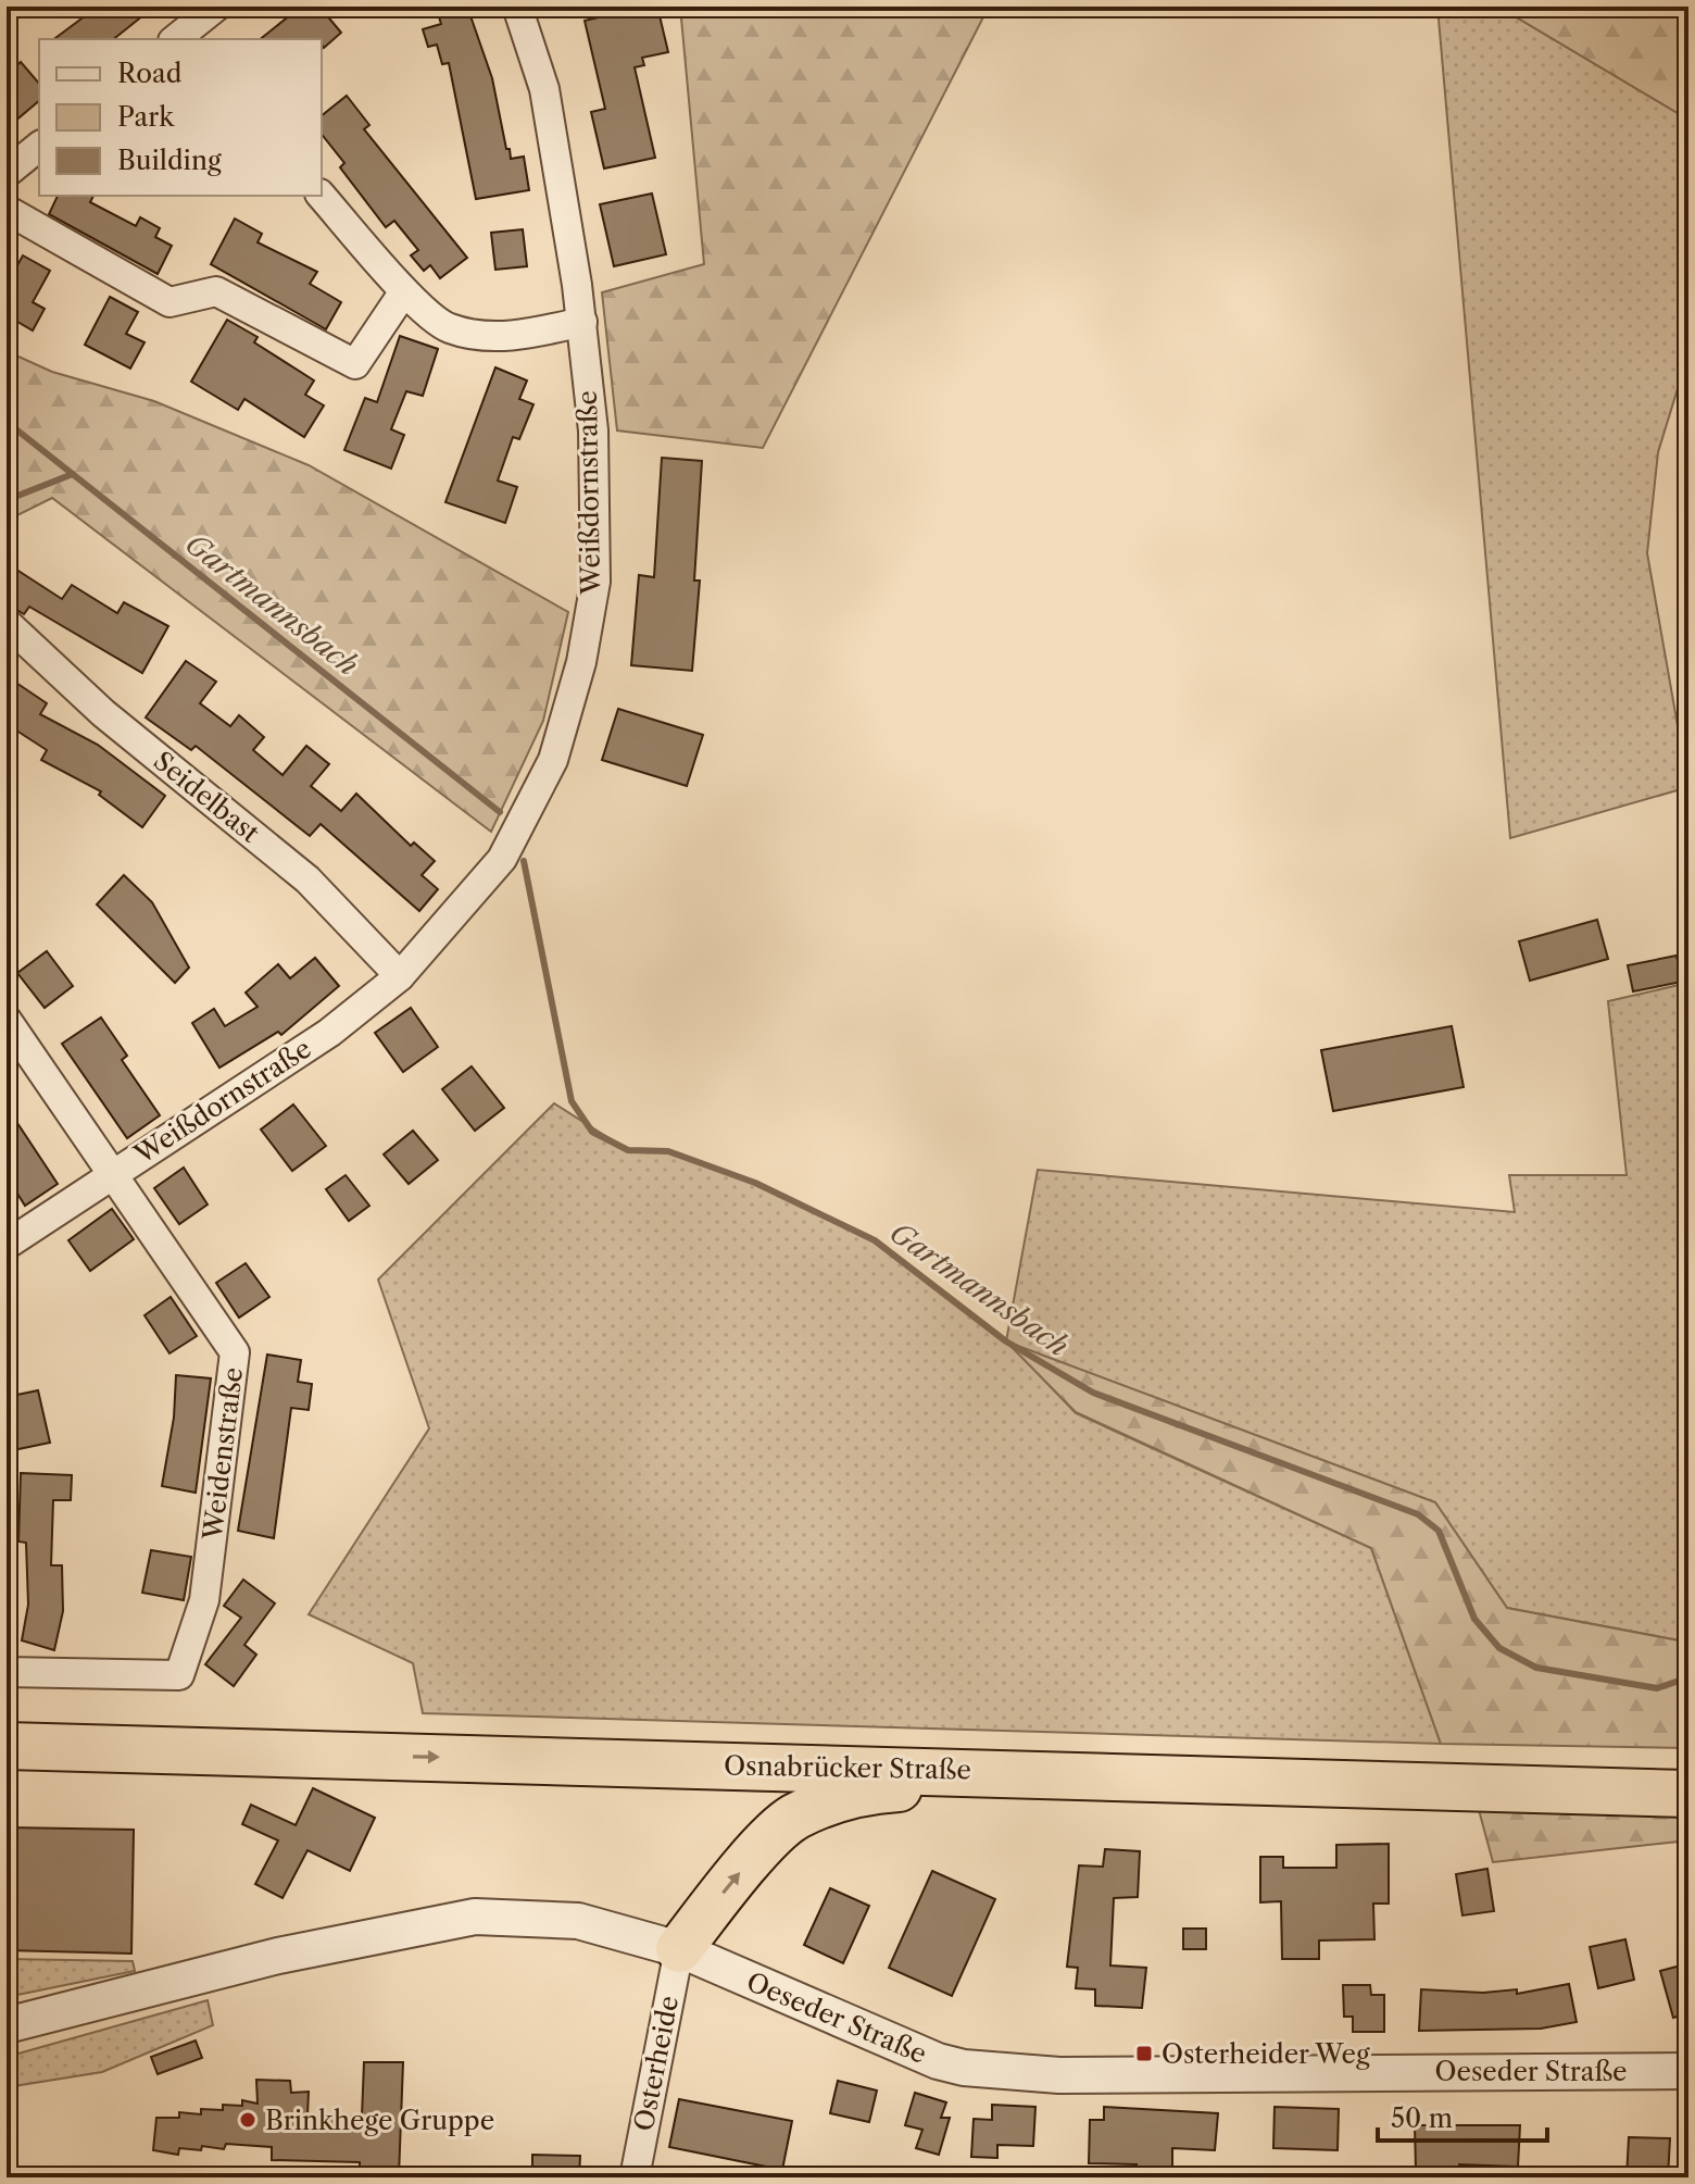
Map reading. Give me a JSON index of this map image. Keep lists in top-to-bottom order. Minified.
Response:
{"streets":{"highway":["Osnabrücker Straße"],"street":["Weißdornstraße","Seidelbast","Weidenstraße","Oeseder Straße","Osterheide"]},"crossings":[["Weißdornstraße","Seidelbast"],["Weißdornstraße","Weidenstraße"],["Oeseder Straße","Osterheide"]],"water":["Gartmannsbach"],"places":{"transit":["Osterheider Weg"],"other":["Brinkhege Gruppe"]},"legend":["Road","Park","Building"],"scale_bar":"50 m"}
